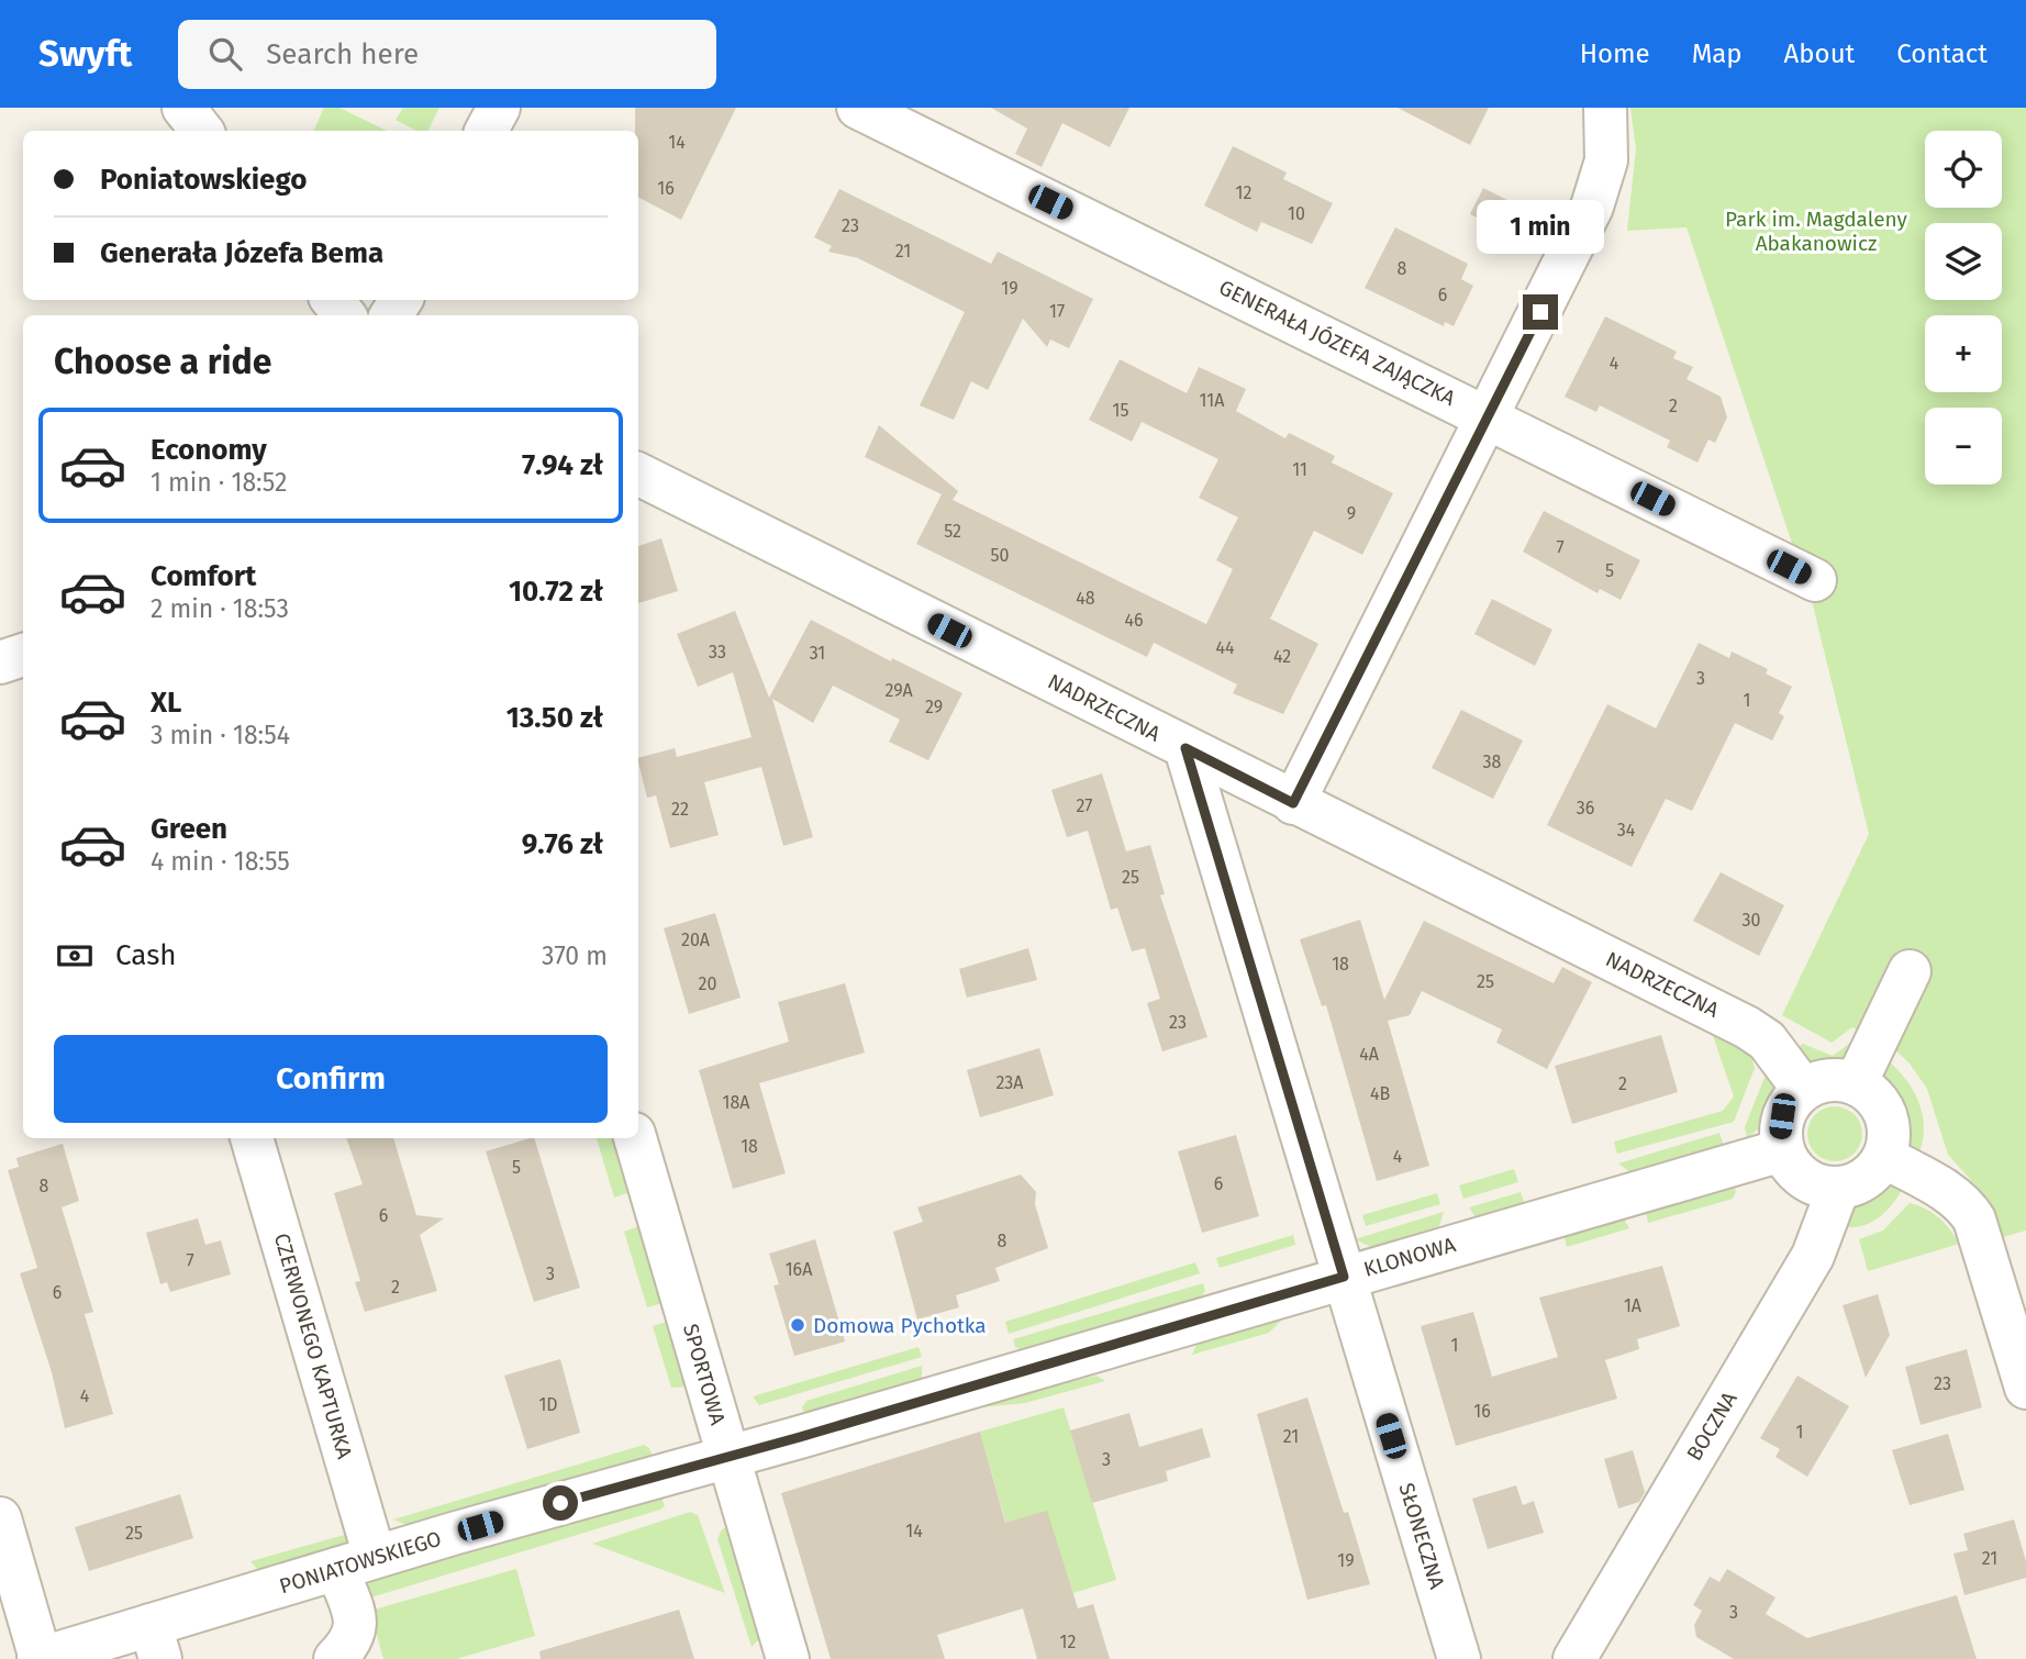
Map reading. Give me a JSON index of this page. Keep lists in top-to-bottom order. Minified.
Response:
{"streets":{"street":["GENERAŁA JÓZEFA ZAJĄCZKA","NADRZECZNA","KLONOWA","CZERWONEGO KAPTURKA","SPORTOWA","BOCZNA","SŁONECZNA","PONIATOWSKIEGO"]},"crossings":[["NADRZECZNA","KLONOWA"],["NADRZECZNA","BOCZNA"],["NADRZECZNA","SŁONECZNA"],["KLONOWA","SPORTOWA"],["KLONOWA","BOCZNA"],["KLONOWA","SŁONECZNA"],["KLONOWA","PONIATOWSKIEGO"],["CZERWONEGO KAPTURKA","PONIATOWSKIEGO"],["SPORTOWA","PONIATOWSKIEGO"]],"parks":["Park im. Magdaleny Abakanowicz"],"places":["Domowa Pychotka"],"house_numbers":["14","16","12","10","23","21","8","19","6","17","4","11A","2","15","11","9","52","7","50","5","48","46","44","33","31","42","3","29A","1","29","38","27","36","22","34","25","30","20A","18","25","20","23","4A","23A","2","4B","18A","18","4","5","6","8","6","8","7","16A","3","2","6","1A","1","23","4","1D","16","1","21","3","14","25","21","19","3","12"],"page":{"header":"Swyft","search":"Search here","nav":["Home","Map","About","Contact"],"map_buttons":["+","−"],"banner":["Poniatowskiego","Generała Józefa Bema"],"bubble":"1 min","heading":"Choose a ride","list":[{"name":"Economy","note":"1 min · 18:52","value":"7.94 zł"},{"name":"Comfort","note":"2 min · 18:53","value":"10.72 zł"},{"name":"XL","note":"3 min · 18:54","value":"13.50 zł"},{"name":"Green","note":"4 min · 18:55","value":"9.76 zł"}],"pay":["Cash","370 m"],"buttons":"Confirm"}}
